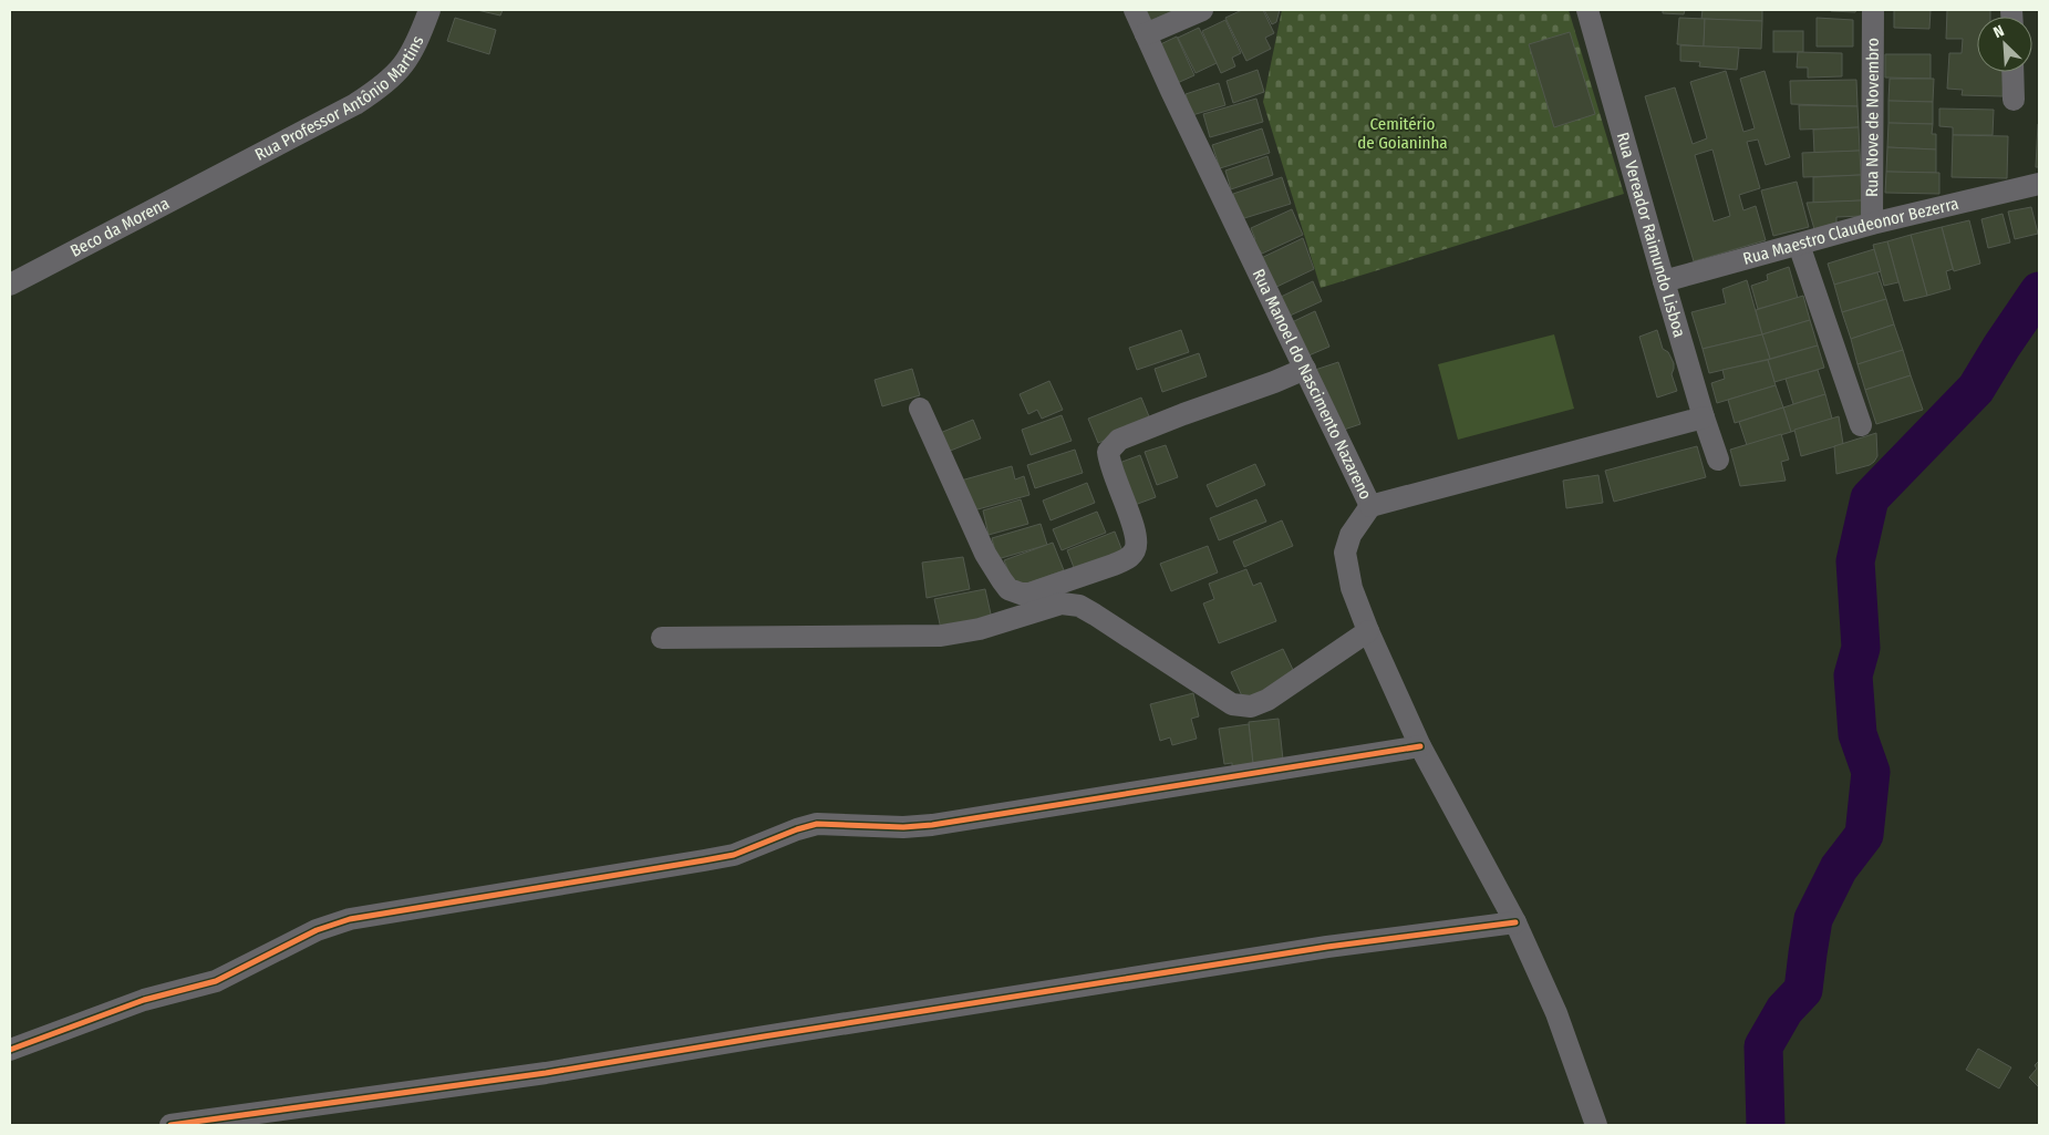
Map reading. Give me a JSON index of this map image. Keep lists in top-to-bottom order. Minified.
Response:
{"streets":{"street":["Rua Professor Antônio Martins","Rua Nove de Novembro","Beco da Morena","Rua Maestro Claudeonor Bezerra","Rua Vereador Raimundo Lisboa","Rua Manoel do Nascimento Nazareno"]},"crossings":[["Rua Professor Antônio Martins","Beco da Morena"],["Rua Nove de Novembro","Rua Maestro Claudeonor Bezerra"],["Rua Maestro Claudeonor Bezerra","Rua Vereador Raimundo Lisboa"],["Rua Vereador Raimundo Lisboa","Rua Manoel do Nascimento Nazareno"]],"parks":["Cemitério de Goianinha"],"north":"top left"}
